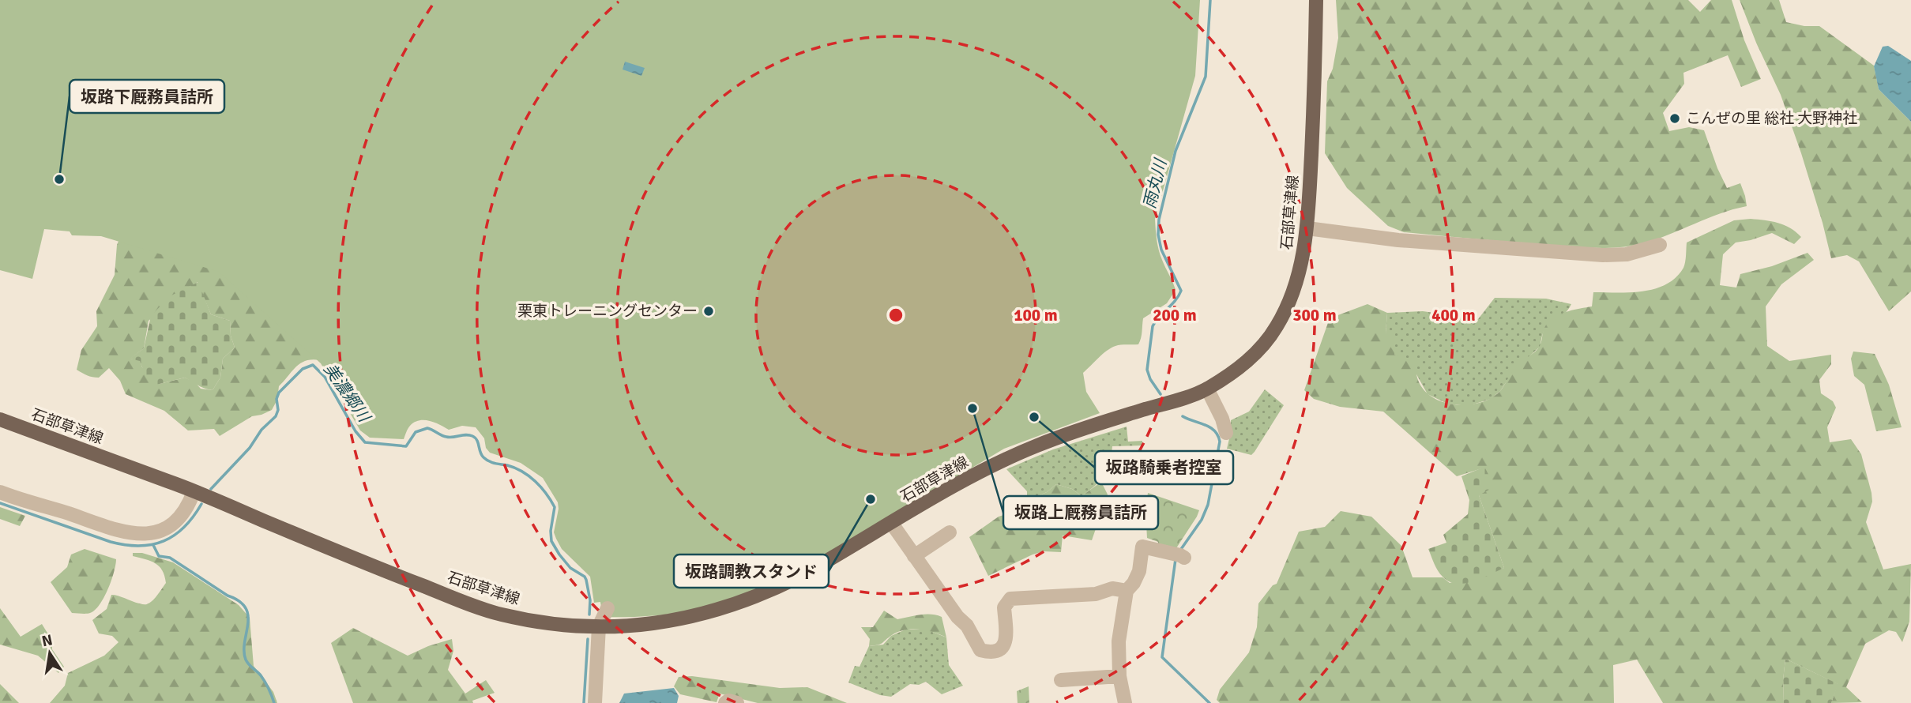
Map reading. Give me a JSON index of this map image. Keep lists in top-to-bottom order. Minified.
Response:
{"streets":{"main road":["石部草津線"]},"water":["雨丸川","美濃郷川"],"places":["こんぜの里 総社 大野神社","坂路下厩務員詰所","栗東トレーニングセンター","坂路上厩務員詰所","坂路騎乗者控室","坂路調教スタンド"],"north":"top","rings":["100 m","200 m","300 m","400 m"]}
